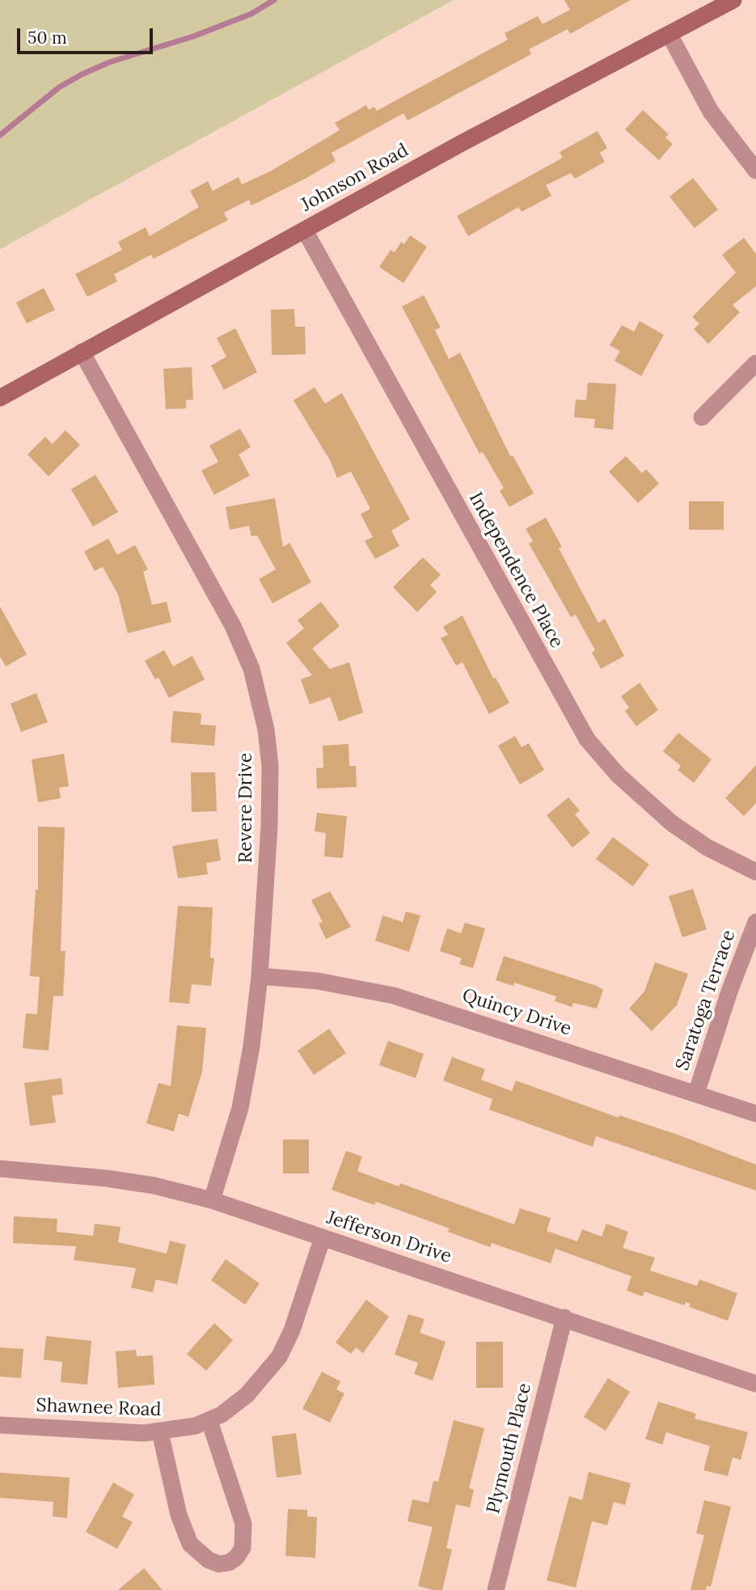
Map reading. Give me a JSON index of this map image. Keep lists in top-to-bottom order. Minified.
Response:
{"streets":{"street":["Johnson Road","Independence Place","Revere Drive","Saratoga Terrace","Quincy Drive","Jefferson Drive","Shawnee Road","Plymouth Place"]},"crossings":[["Johnson Road","Independence Place"],["Johnson Road","Revere Drive"],["Revere Drive","Quincy Drive"],["Revere Drive","Jefferson Drive"],["Saratoga Terrace","Quincy Drive"],["Jefferson Drive","Shawnee Road"],["Jefferson Drive","Plymouth Place"]],"scale_bar":"50 m"}
